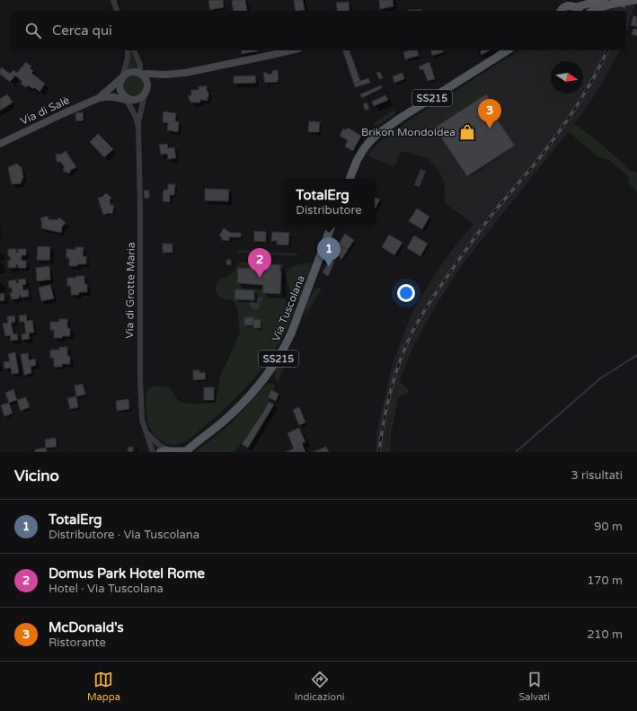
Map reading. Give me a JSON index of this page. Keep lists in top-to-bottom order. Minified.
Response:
{"streets":{"main road":["SS215","Via di Salè","Via Tuscolana"],"street":["Via di Grotte Maria"]},"crossings":[["Via di Salè","Via di Grotte Maria"]],"places":{"shop":["Brikon MondoIdea"]},"north":"right","page":{"search":"Cerca qui","pins":["3","1","2"],"popup":["TotalErg","Distributore"],"heading":["Vicino","3 risultati"],"list":[{"mark":"1","name":"TotalErg","note":"Distributore · Via Tuscolana","value":"90 m"},{"mark":"2","name":"Domus Park Hotel Rome","note":"Hotel · Via Tuscolana","value":"170 m"},{"mark":"3","name":"McDonald's","note":"Ristorante","value":"210 m"}],"nav":["Mappa","Indicazioni","Salvati"]}}
